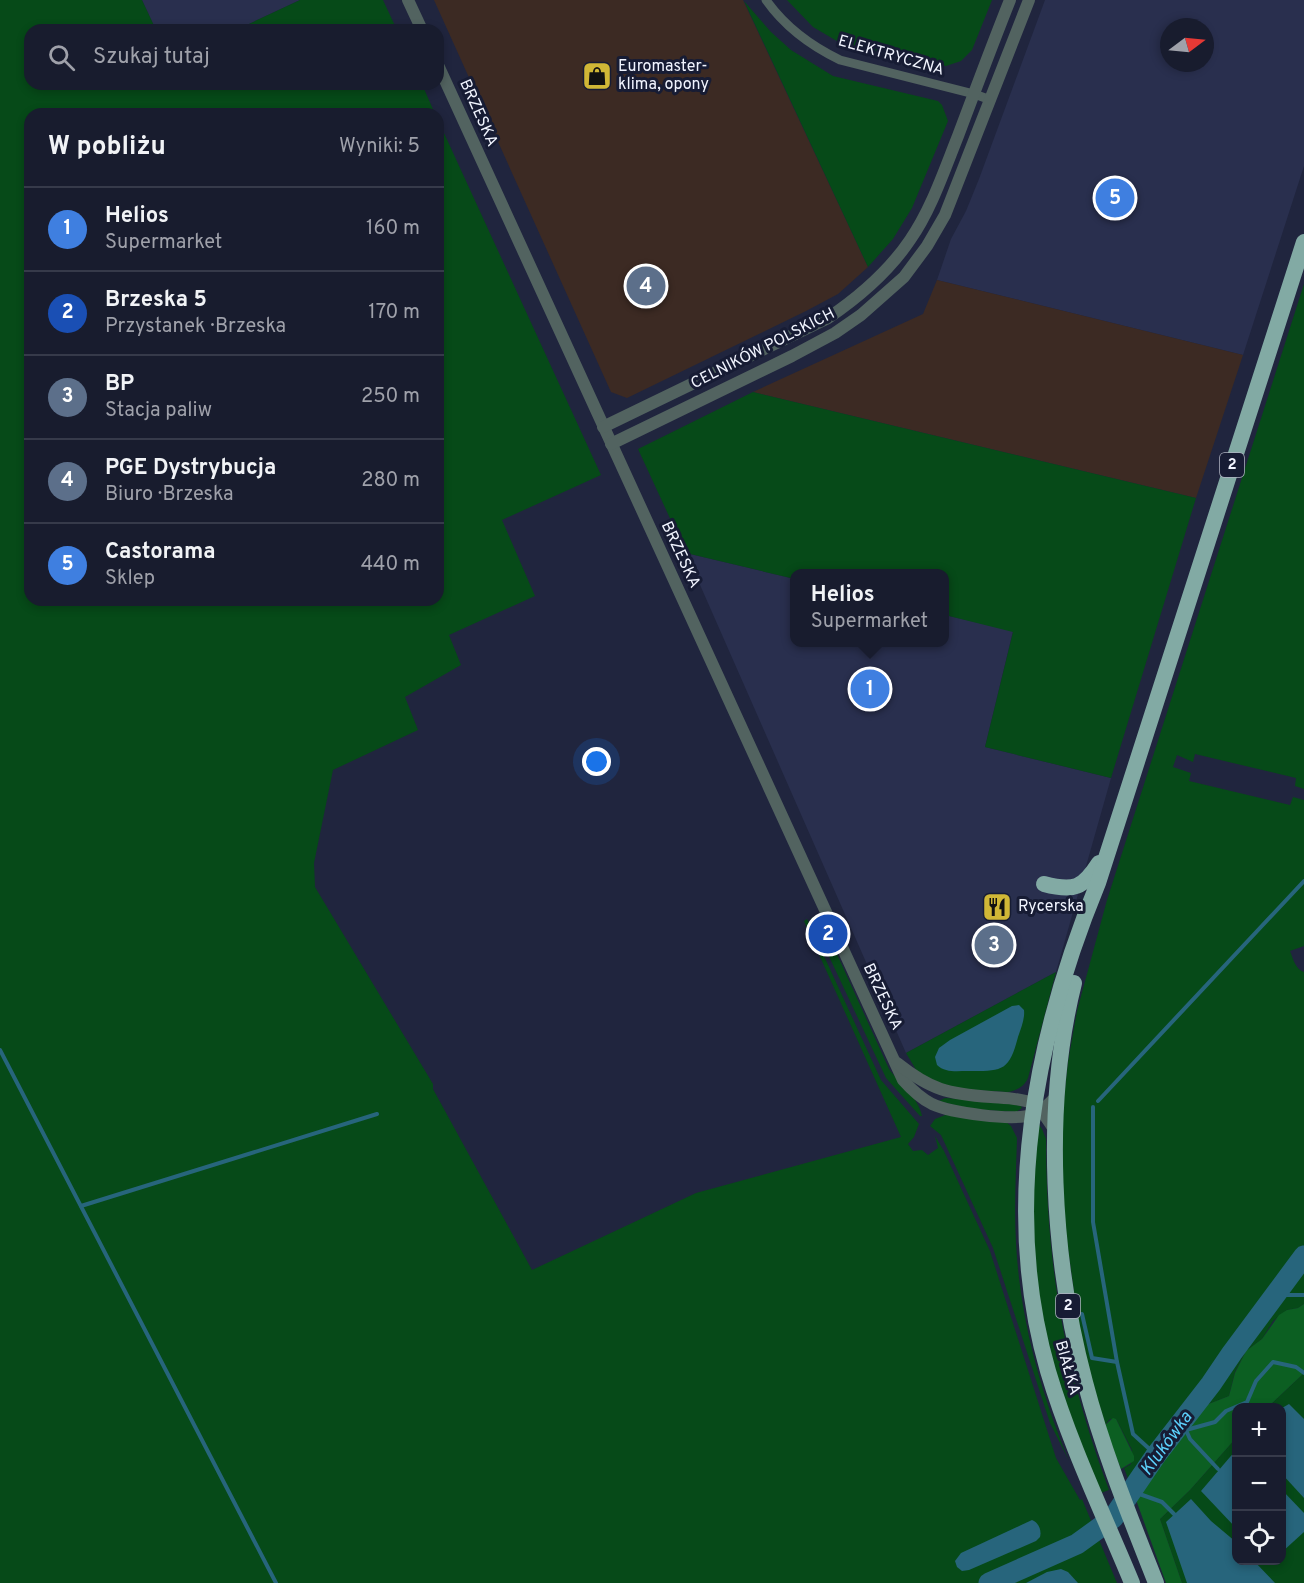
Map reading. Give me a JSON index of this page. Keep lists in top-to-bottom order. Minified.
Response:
{"streets":{"highway":["2","BIAŁKA"],"street":["ELEKTRYCZNA","BRZESKA","CELNIKÓW POLSKICH"]},"crossings":[["ELEKTRYCZNA","CELNIKÓW POLSKICH"],["BRZESKA","CELNIKÓW POLSKICH"],["BRZESKA","2"],["BRZESKA","BIAŁKA"],["2","BIAŁKA"]],"water":["Klukówka"],"places":{"shop":["Euromaster- klima, opony"],"restaurant":["Rycerska"]},"north":"right","page":{"search":"Szukaj tutaj","heading":["W pobliżu","Wyniki: 5"],"pins":["5","4","1","2","3"],"list":[{"mark":"1","name":"Helios","note":"Supermarket","value":"160 m"},{"mark":"2","name":"Brzeska 5","note":"Przystanek · Brzeska","value":"170 m"},{"mark":"3","name":"BP","note":"Stacja paliw","value":"250 m"},{"mark":"4","name":"PGE Dystrybucja","note":"Biuro · Brzeska","value":"280 m"},{"mark":"5","name":"Castorama","note":"Sklep","value":"440 m"}],"popup":["Helios","Supermarket"],"map_buttons":["+","−"]}}
